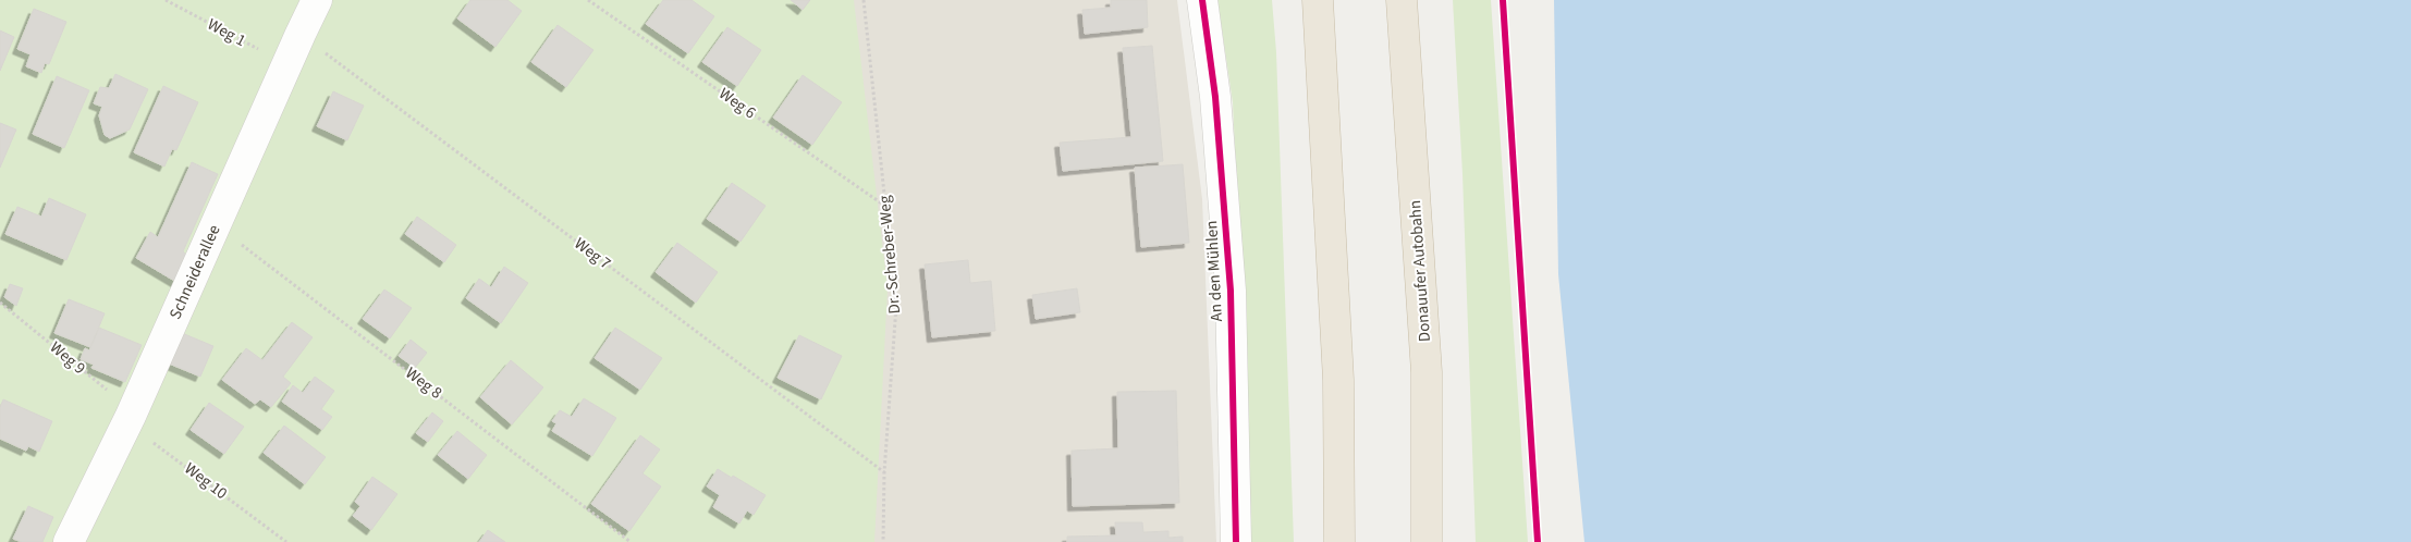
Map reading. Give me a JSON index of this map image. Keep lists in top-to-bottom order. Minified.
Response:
{"streets":{"highway":["Donauufer Autobahn"],"street":["An den Mühlen","Schneiderallee"],"path":["Weg 1","Weg 6","Weg 7","Dr.-Schreber-Weg","Weg 9","Weg 8","Weg 10"]},"crossings":[["Weg 1","Schneiderallee"],["Weg 6","Dr.-Schreber-Weg"],["Weg 7","Dr.-Schreber-Weg"],["Weg 7","Schneiderallee"],["Schneiderallee","Weg 9"],["Schneiderallee","Weg 8"],["Schneiderallee","Weg 10"],["Weg 9","Weg 10"]]}
